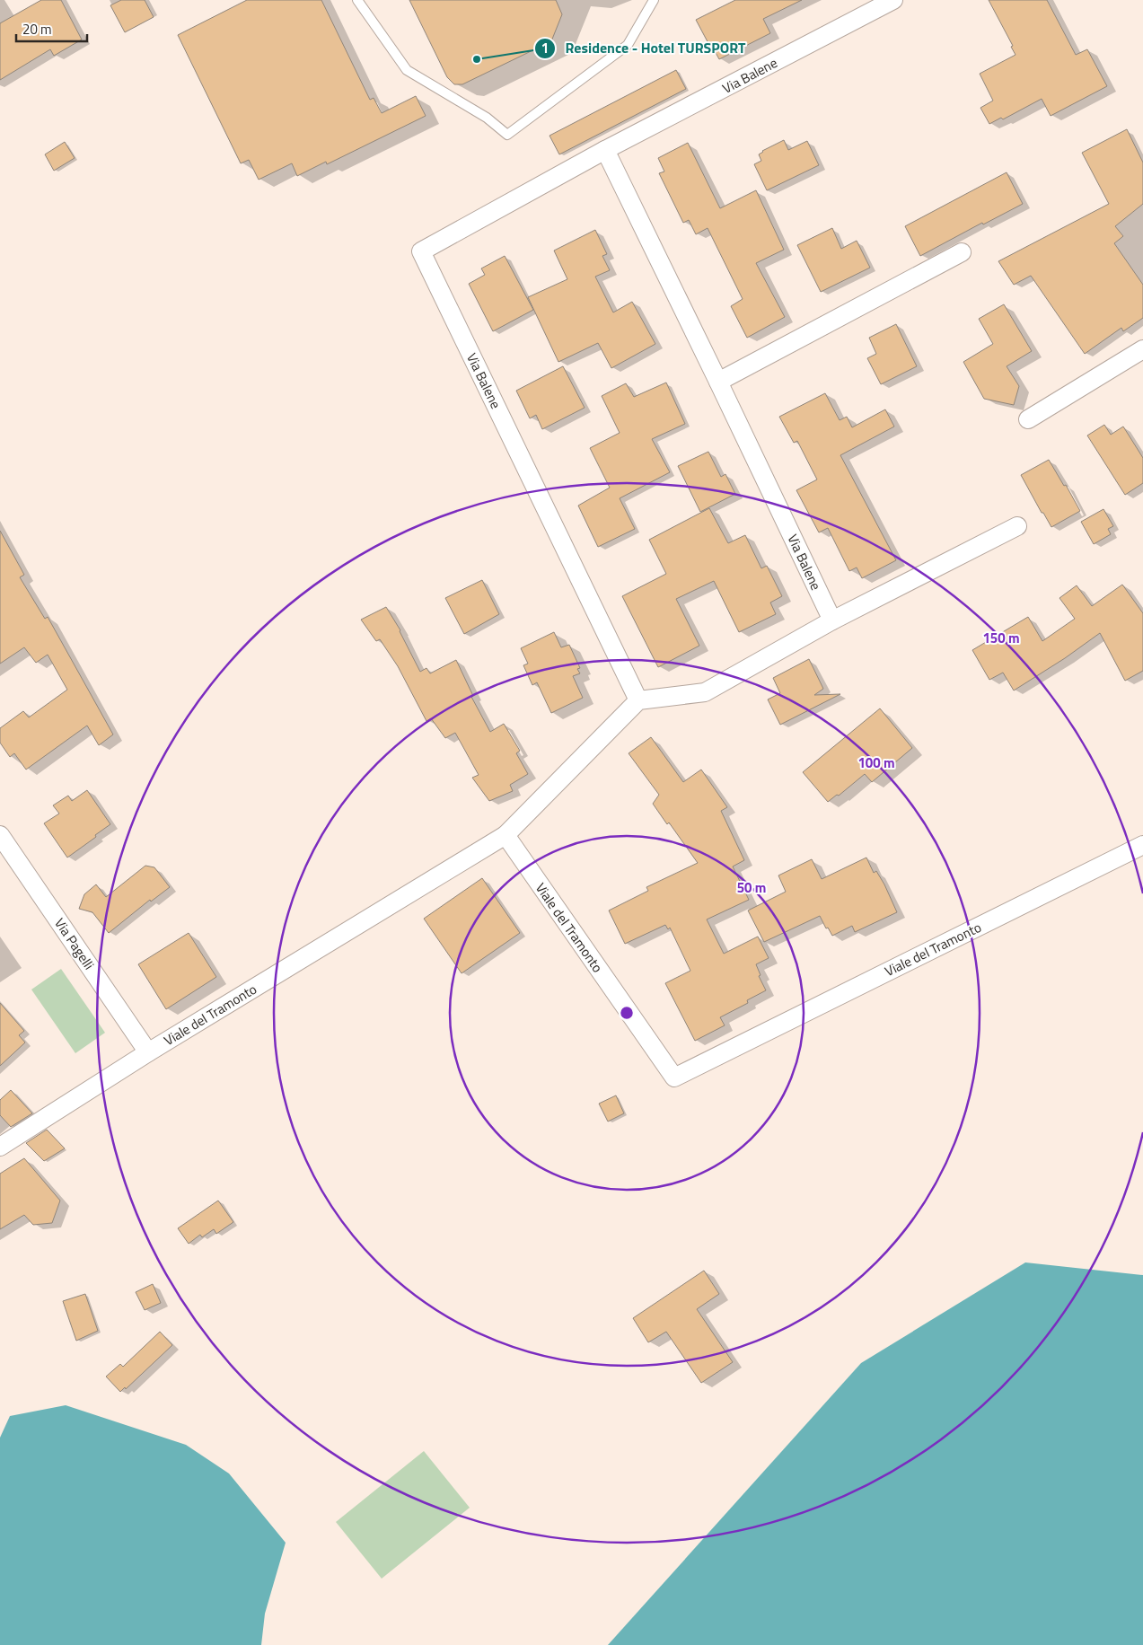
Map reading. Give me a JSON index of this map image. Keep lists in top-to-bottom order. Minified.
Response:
{"streets":{"street":["Via Balene","Viale del Tramonto","Via Pagelli"]},"crossings":[["Viale del Tramonto","Via Pagelli"]],"places":["Residence - Hotel TURSPORT"],"scale_bar":"20 m","rings":["150 m","100 m","50 m"]}
